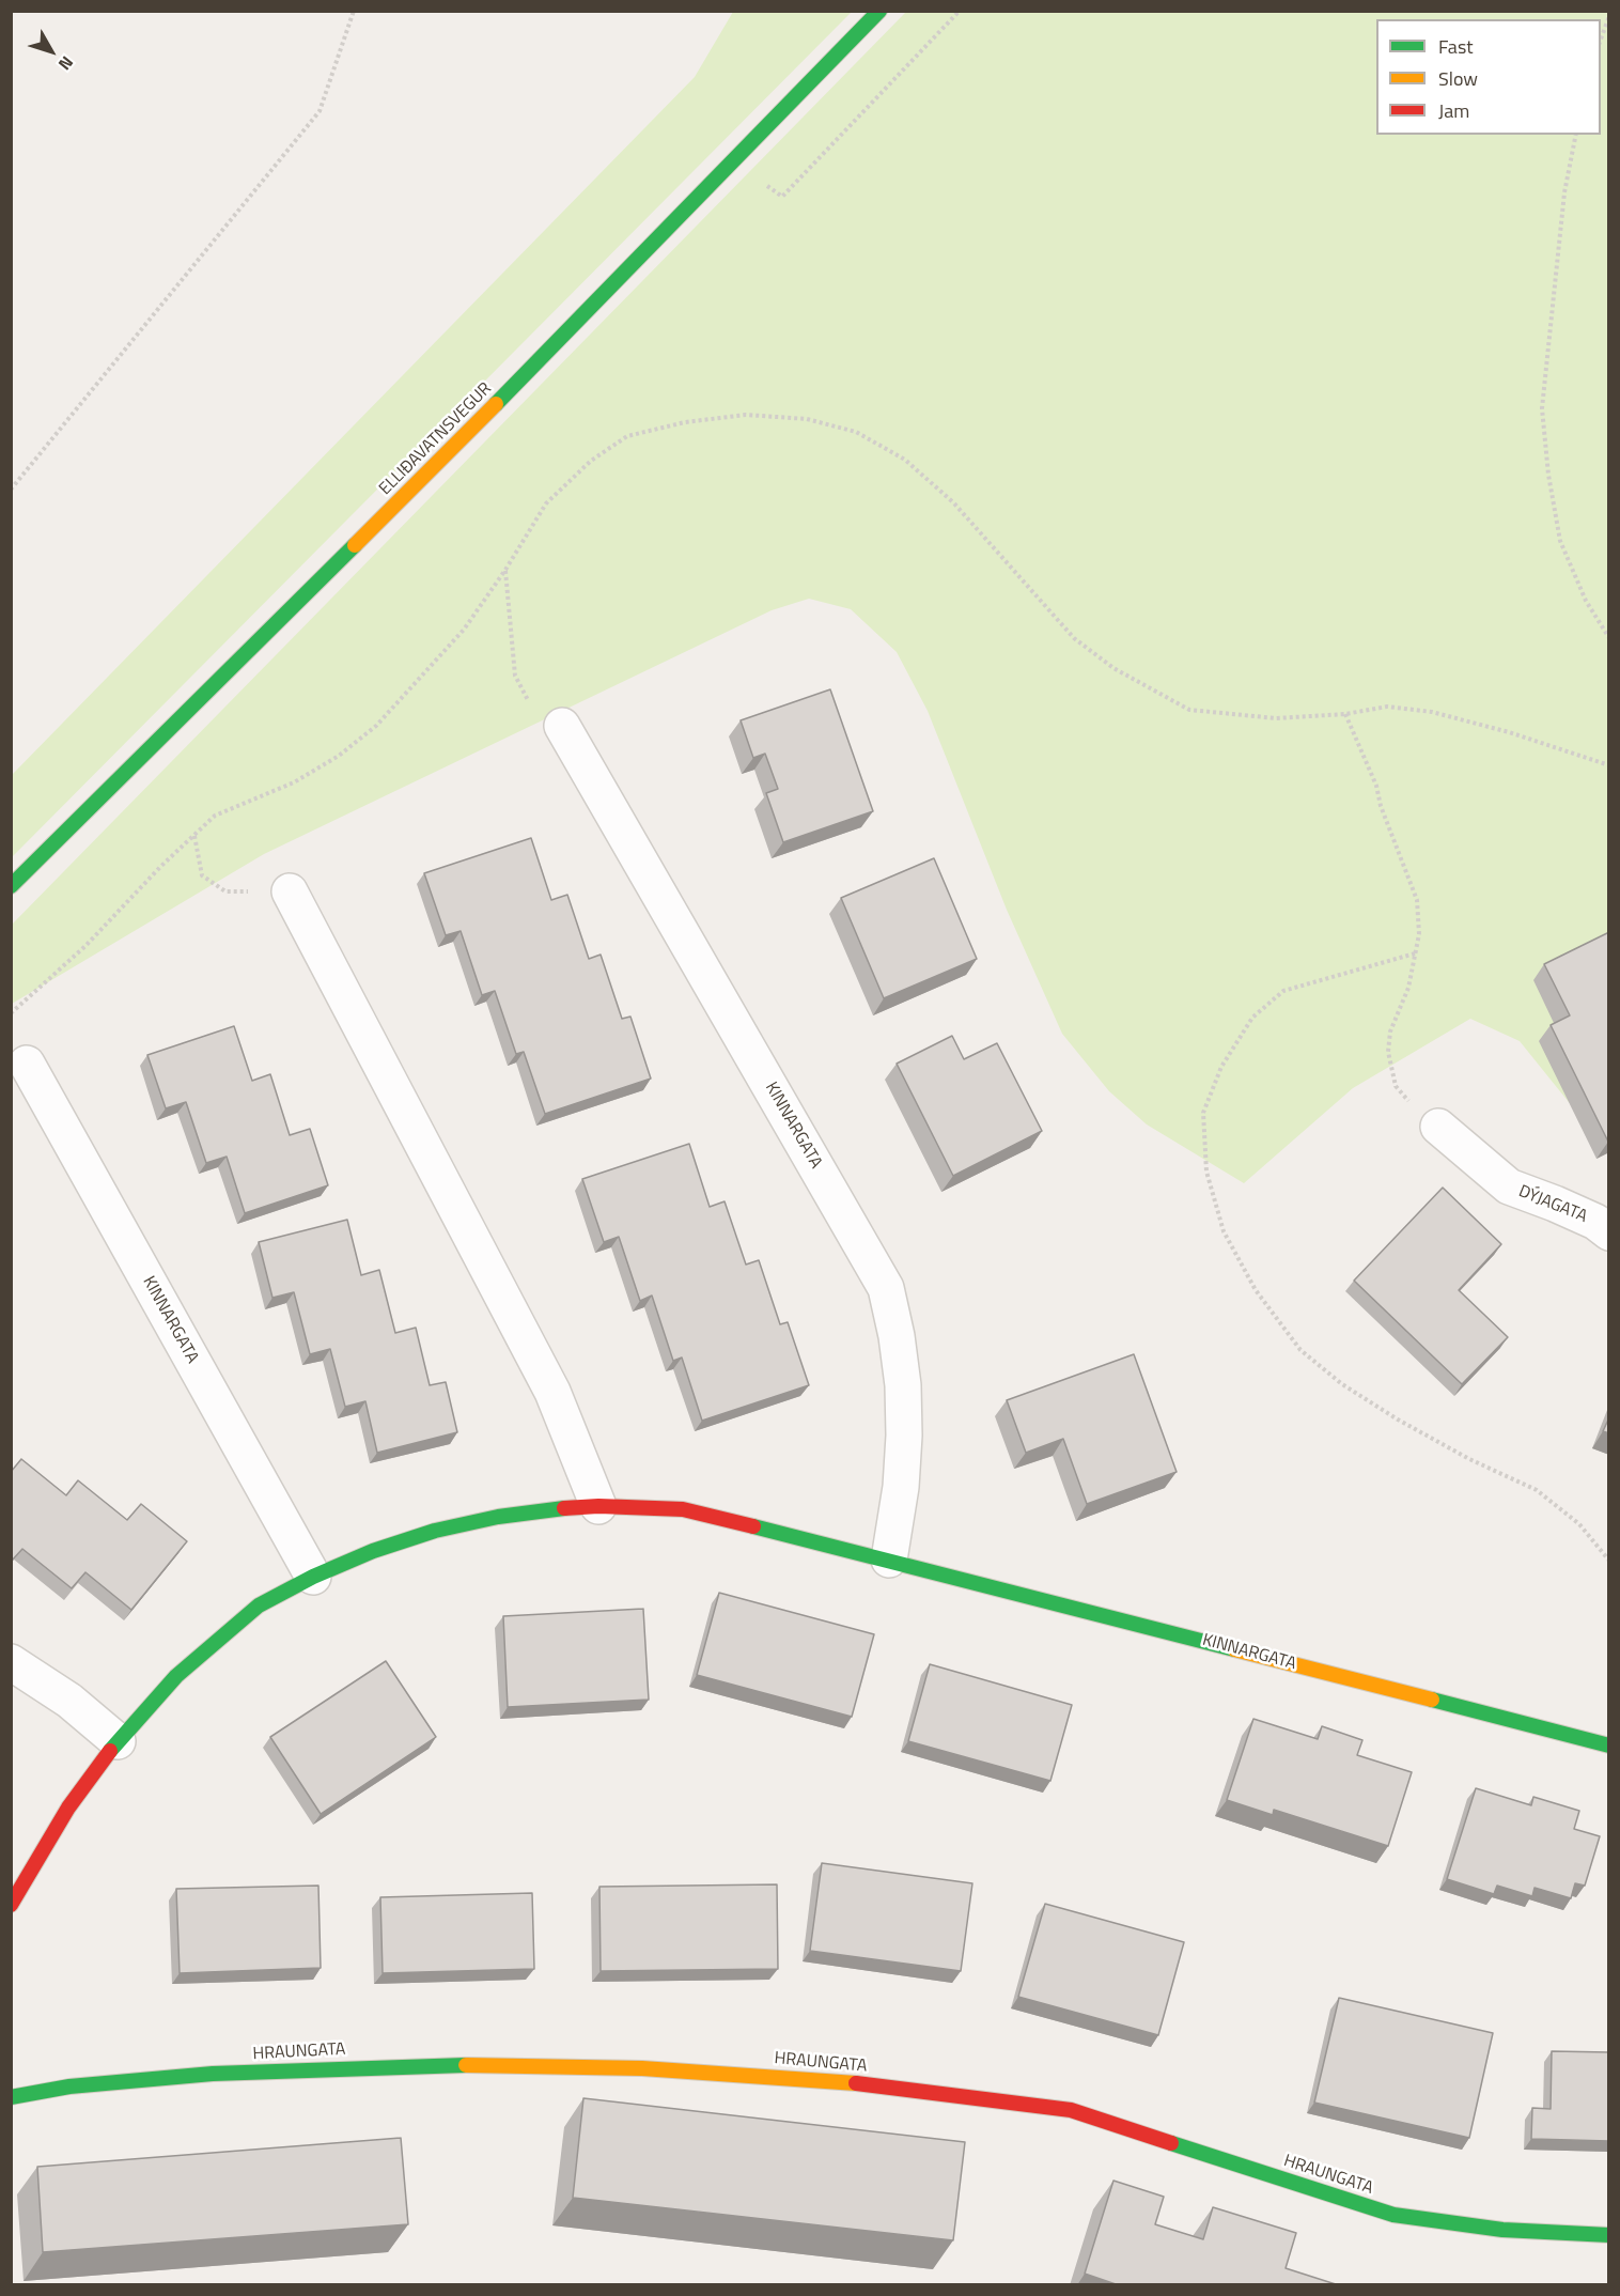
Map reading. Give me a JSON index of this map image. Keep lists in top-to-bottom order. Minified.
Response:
{"streets":{"street":["ELLIÐAVATNSVEGUR","KINNARGATA","DÝJAGATA","HRAUNGATA"]},"legend":["Fast","Slow","Jam"],"north":"bottom right"}
